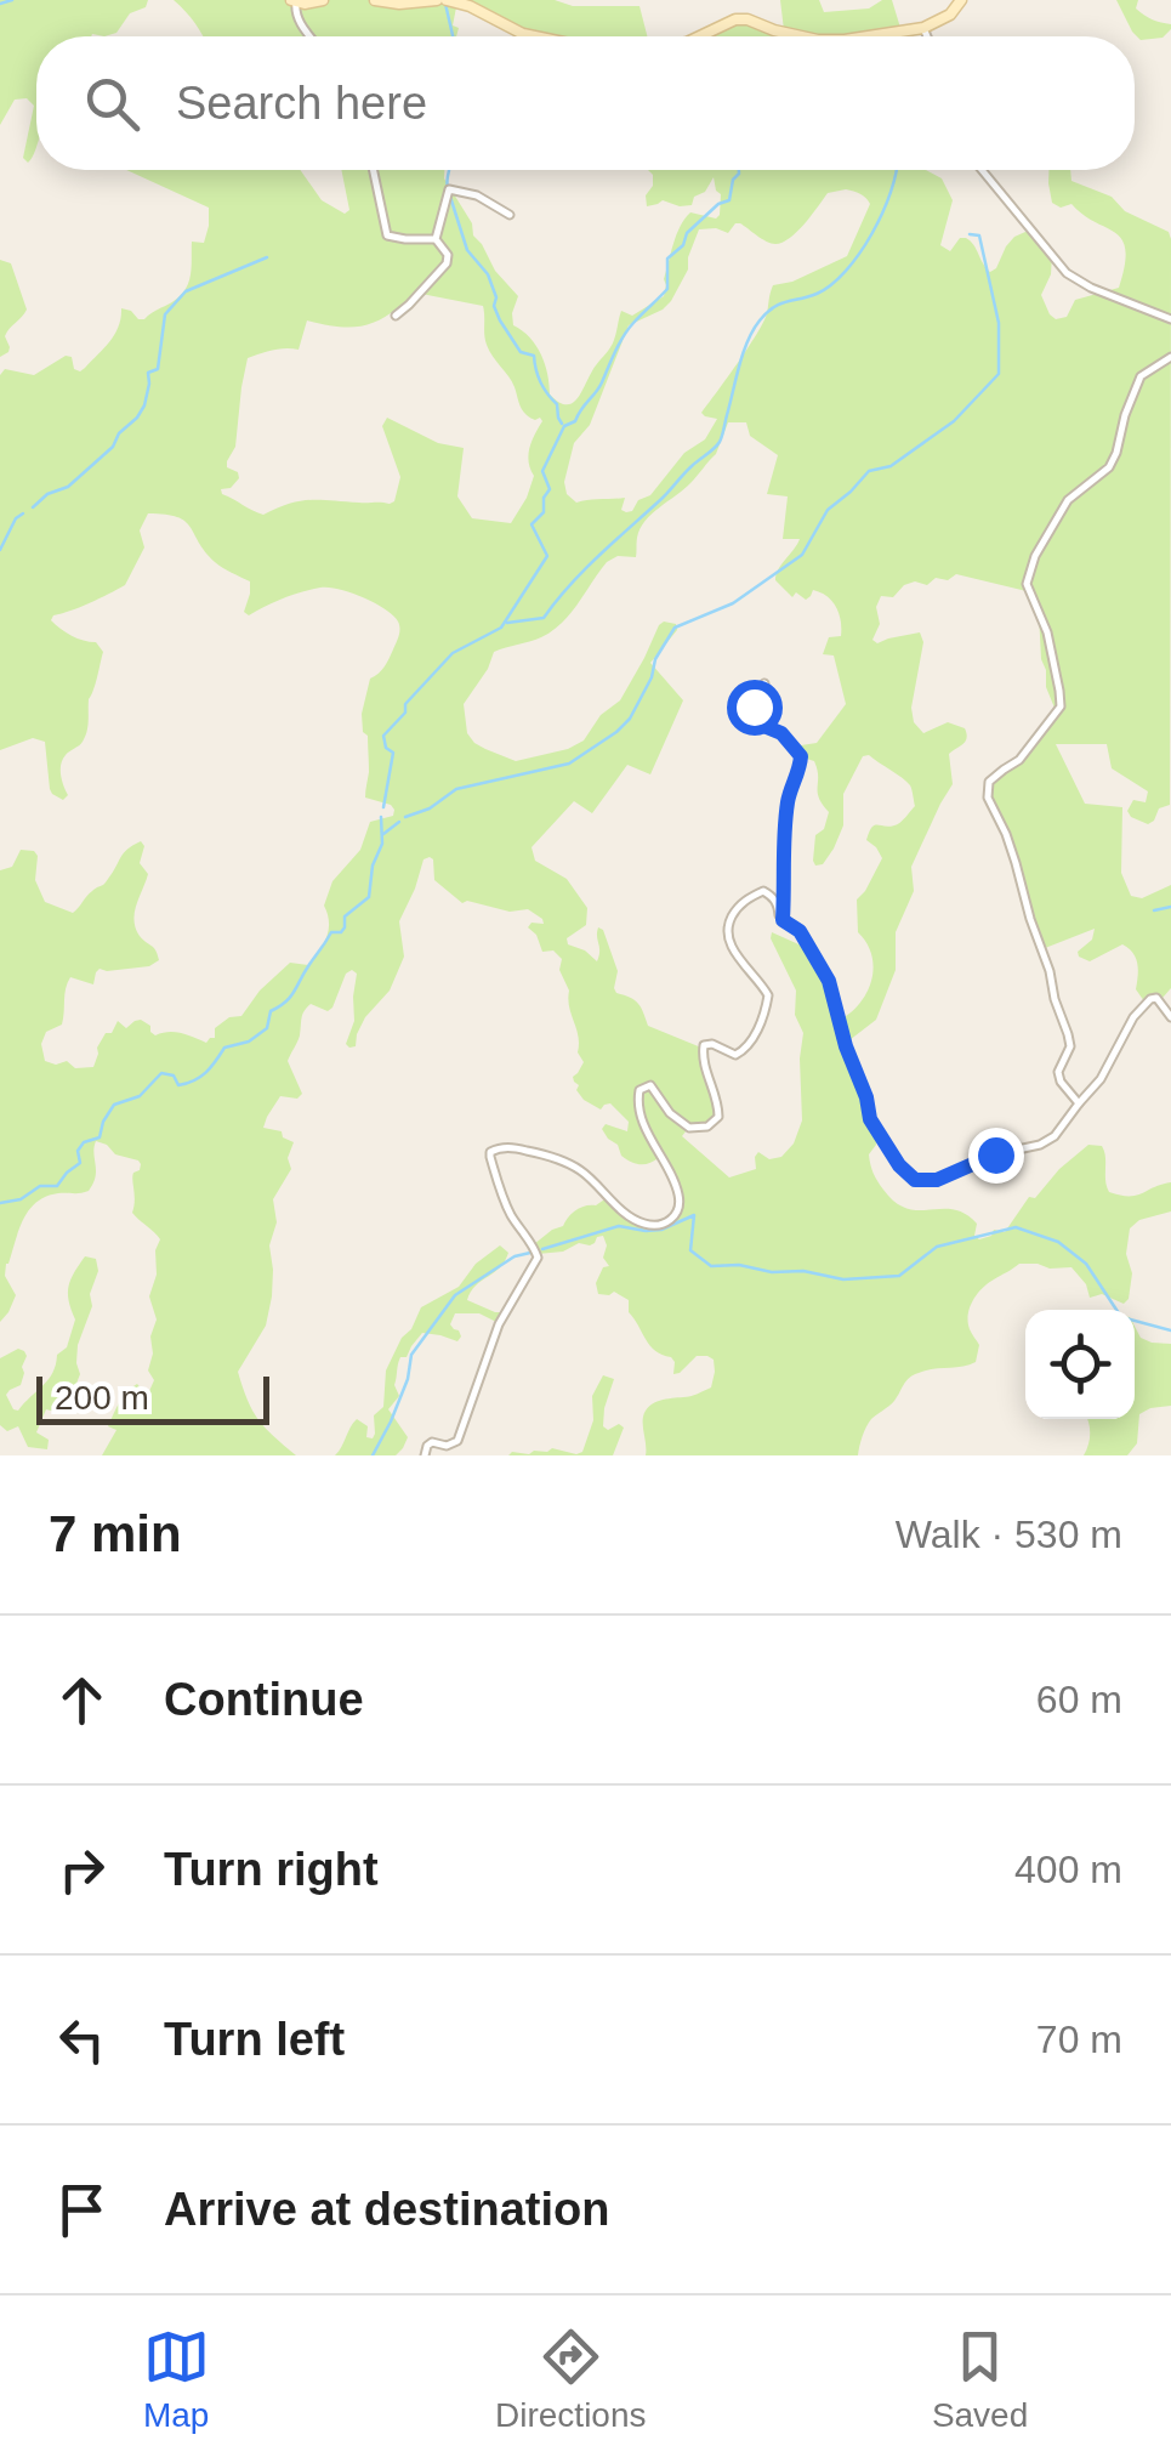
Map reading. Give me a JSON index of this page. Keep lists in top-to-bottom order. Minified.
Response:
{"scale_bar":"200 m","page":{"search":"Search here","scale":"200 m","heading":["7 min","Walk · 530 m"],"list":[["Continue","60 m"],["Turn right","400 m"],["Turn left","70 m"],"Arrive at destination"],"nav":["Map","Directions","Saved"]}}
